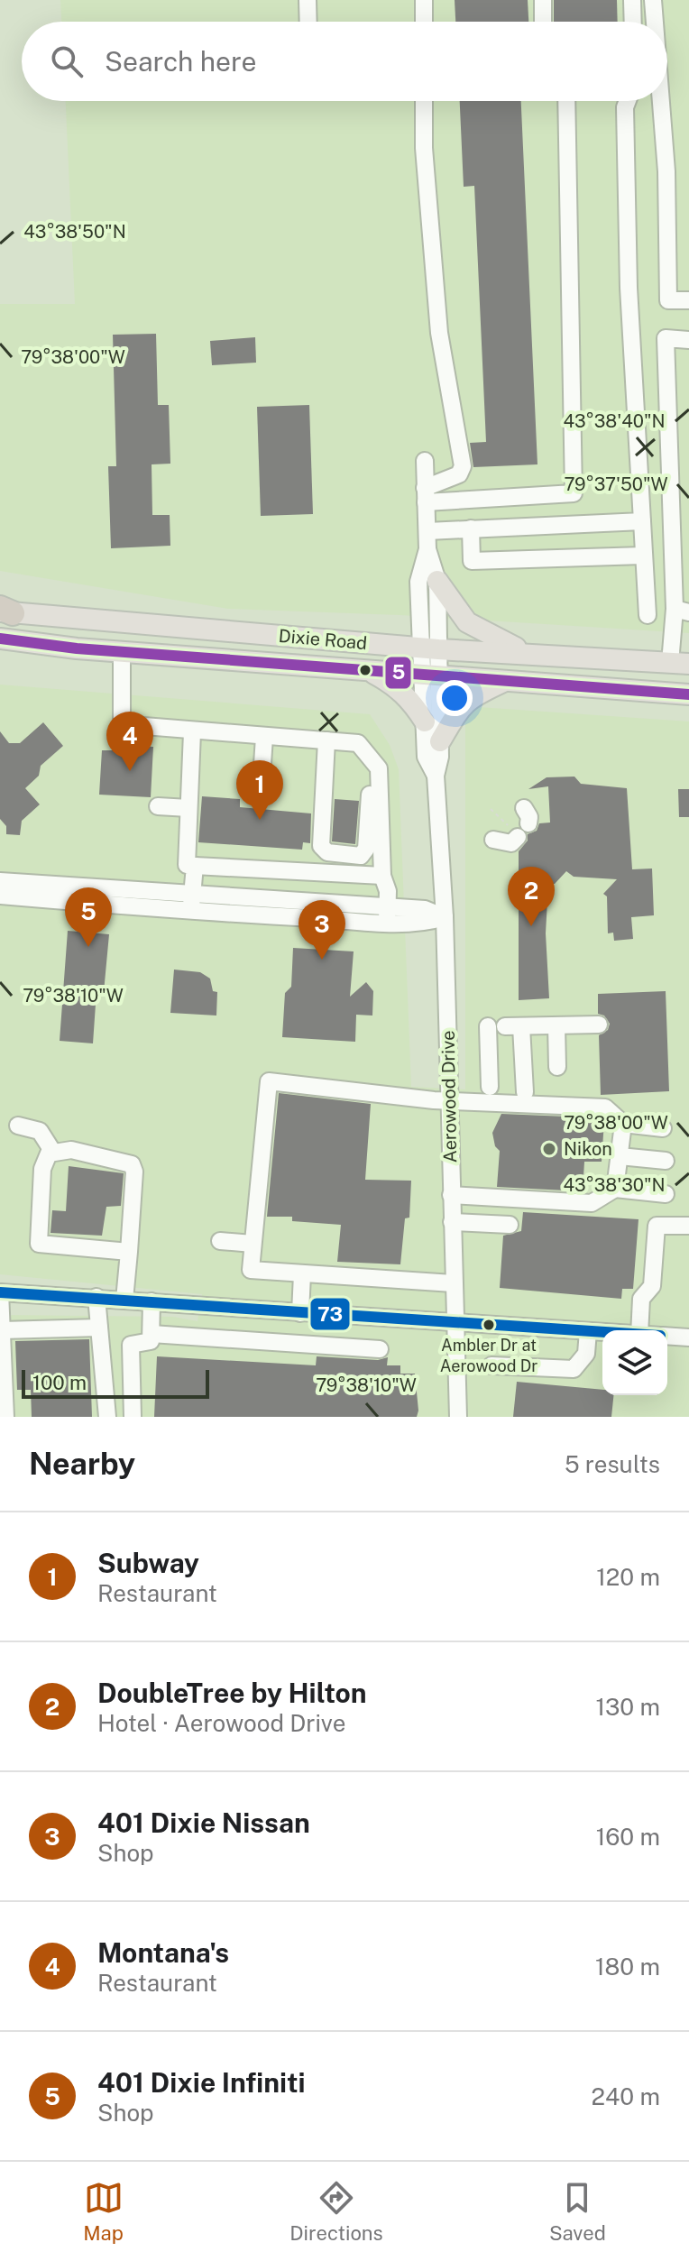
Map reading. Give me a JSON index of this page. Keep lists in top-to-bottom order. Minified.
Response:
{"streets":{"main road":["Dixie Road"],"street":["Aerowood Drive"]},"crossings":[["Dixie Road","Aerowood Drive"]],"places":["Nikon","Ambler Dr at Aerowood Dr"],"lines":["transit line 5","transit line 73"],"scale_bar":"100 m","page":{"search":"Search here","pins":["4","1","2","5","3"],"scale":"100 m","heading":["Nearby","5 results"],"list":[{"mark":"1","name":"Subway","note":"Restaurant","value":"120 m"},{"mark":"2","name":"DoubleTree by Hilton","note":"Hotel · Aerowood Drive","value":"130 m"},{"mark":"3","name":"401 Dixie Nissan","note":"Shop","value":"160 m"},{"mark":"4","name":"Montana's","note":"Restaurant","value":"180 m"},{"mark":"5","name":"401 Dixie Infiniti","note":"Shop","value":"240 m"}],"nav":["Map","Directions","Saved"]},"coordinates":["43°38'50\"N","79°38'00\"W","43°38'40\"N","79°37'50\"W","79°38'10\"W","43°38'30\"N"]}
